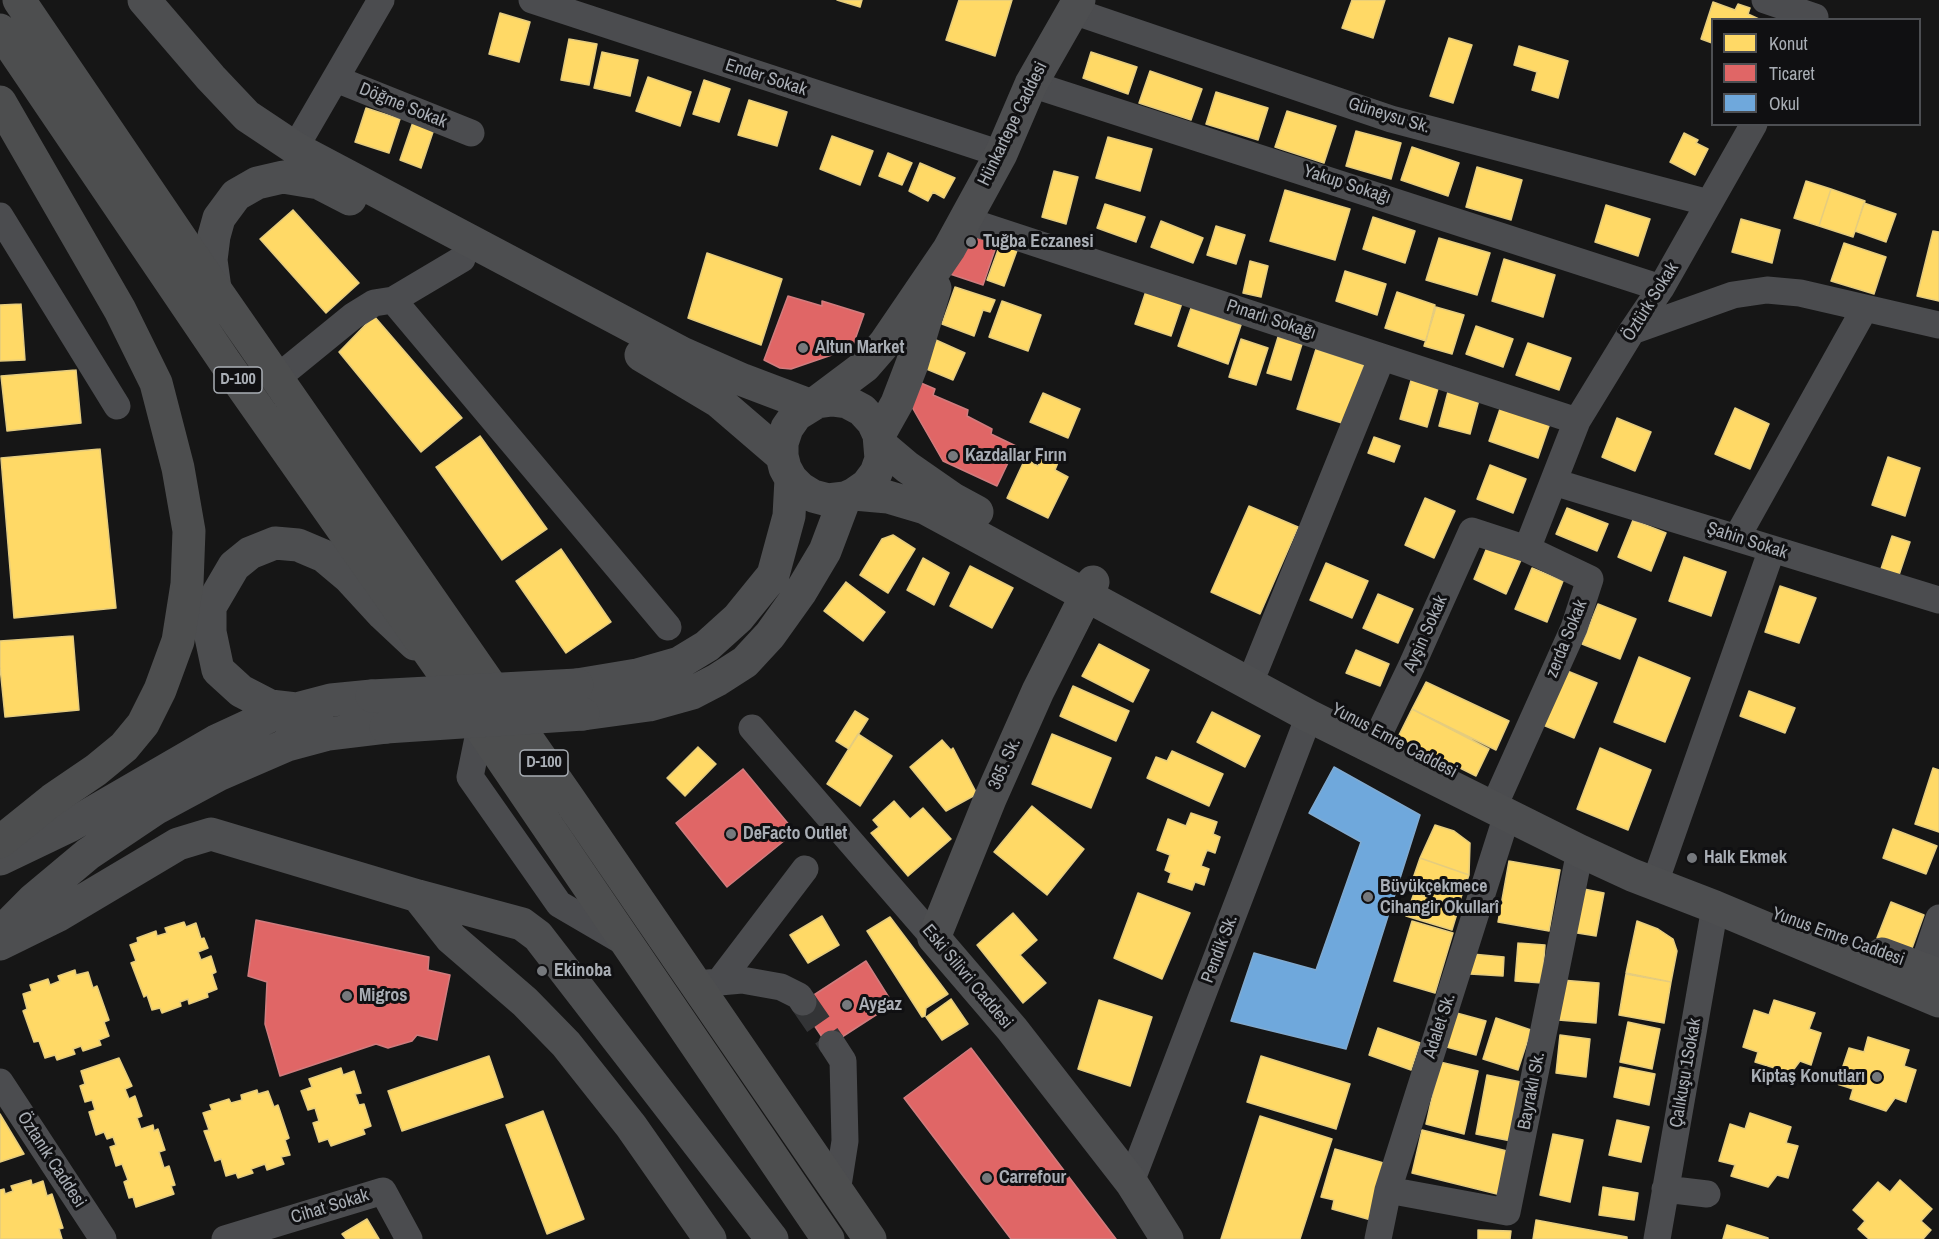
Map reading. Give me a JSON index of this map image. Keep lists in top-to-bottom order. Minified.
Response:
{"streets":{"highway":["D-100"],"main road":["Hünkartepe Caddesi","Yunus Emre Caddesi","365. Sk.","Eski Silivri Caddesi"],"street":["Ender Sokak","Döğme Sokak","Güneysu Sk.","Yakup Sokağı","Öztürk Sokak","Pınarlı Sokağı","Şahin Sokak","Ayşin Sokak","zerda Sokak","Pendik Sk.","Adalet Sk.","Çalıkuşu 1Sokak","Bayraklı Sk.","Öztanık Caddesi","Cihat Sokak"]},"crossings":[["Ender Sokak","Hünkartepe Caddesi"],["Güneysu Sk.","Hünkartepe Caddesi"],["Güneysu Sk.","Öztürk Sokak"],["Hünkartepe Caddesi","Yakup Sokağı"],["Hünkartepe Caddesi","Pınarlı Sokağı"],["Yakup Sokağı","Öztürk Sokak"],["Öztürk Sokak","Pınarlı Sokağı"],["Öztürk Sokak","Şahin Sokak"],["Ayşin Sokak","zerda Sokak"],["Ayşin Sokak","Yunus Emre Caddesi"],["zerda Sokak","Yunus Emre Caddesi"],["zerda Sokak","Adalet Sk."],["Yunus Emre Caddesi","365. Sk."],["Yunus Emre Caddesi","Adalet Sk."],["365. Sk.","Eski Silivri Caddesi"],["Pendik Sk.","Eski Silivri Caddesi"],["Adalet Sk.","Bayraklı Sk."]],"places":["Tuğba Eczanesi","Altun Market","Kazdallar Fırın","DeFacto Outlet","Halk Ekmek","Büyükçekmece Cihangir Okullarî","Ekinoba","Migros","Aygaz","Kiptaş Konutları","Carrefour"],"legend":["Konut","Ticaret","Okul"]}
